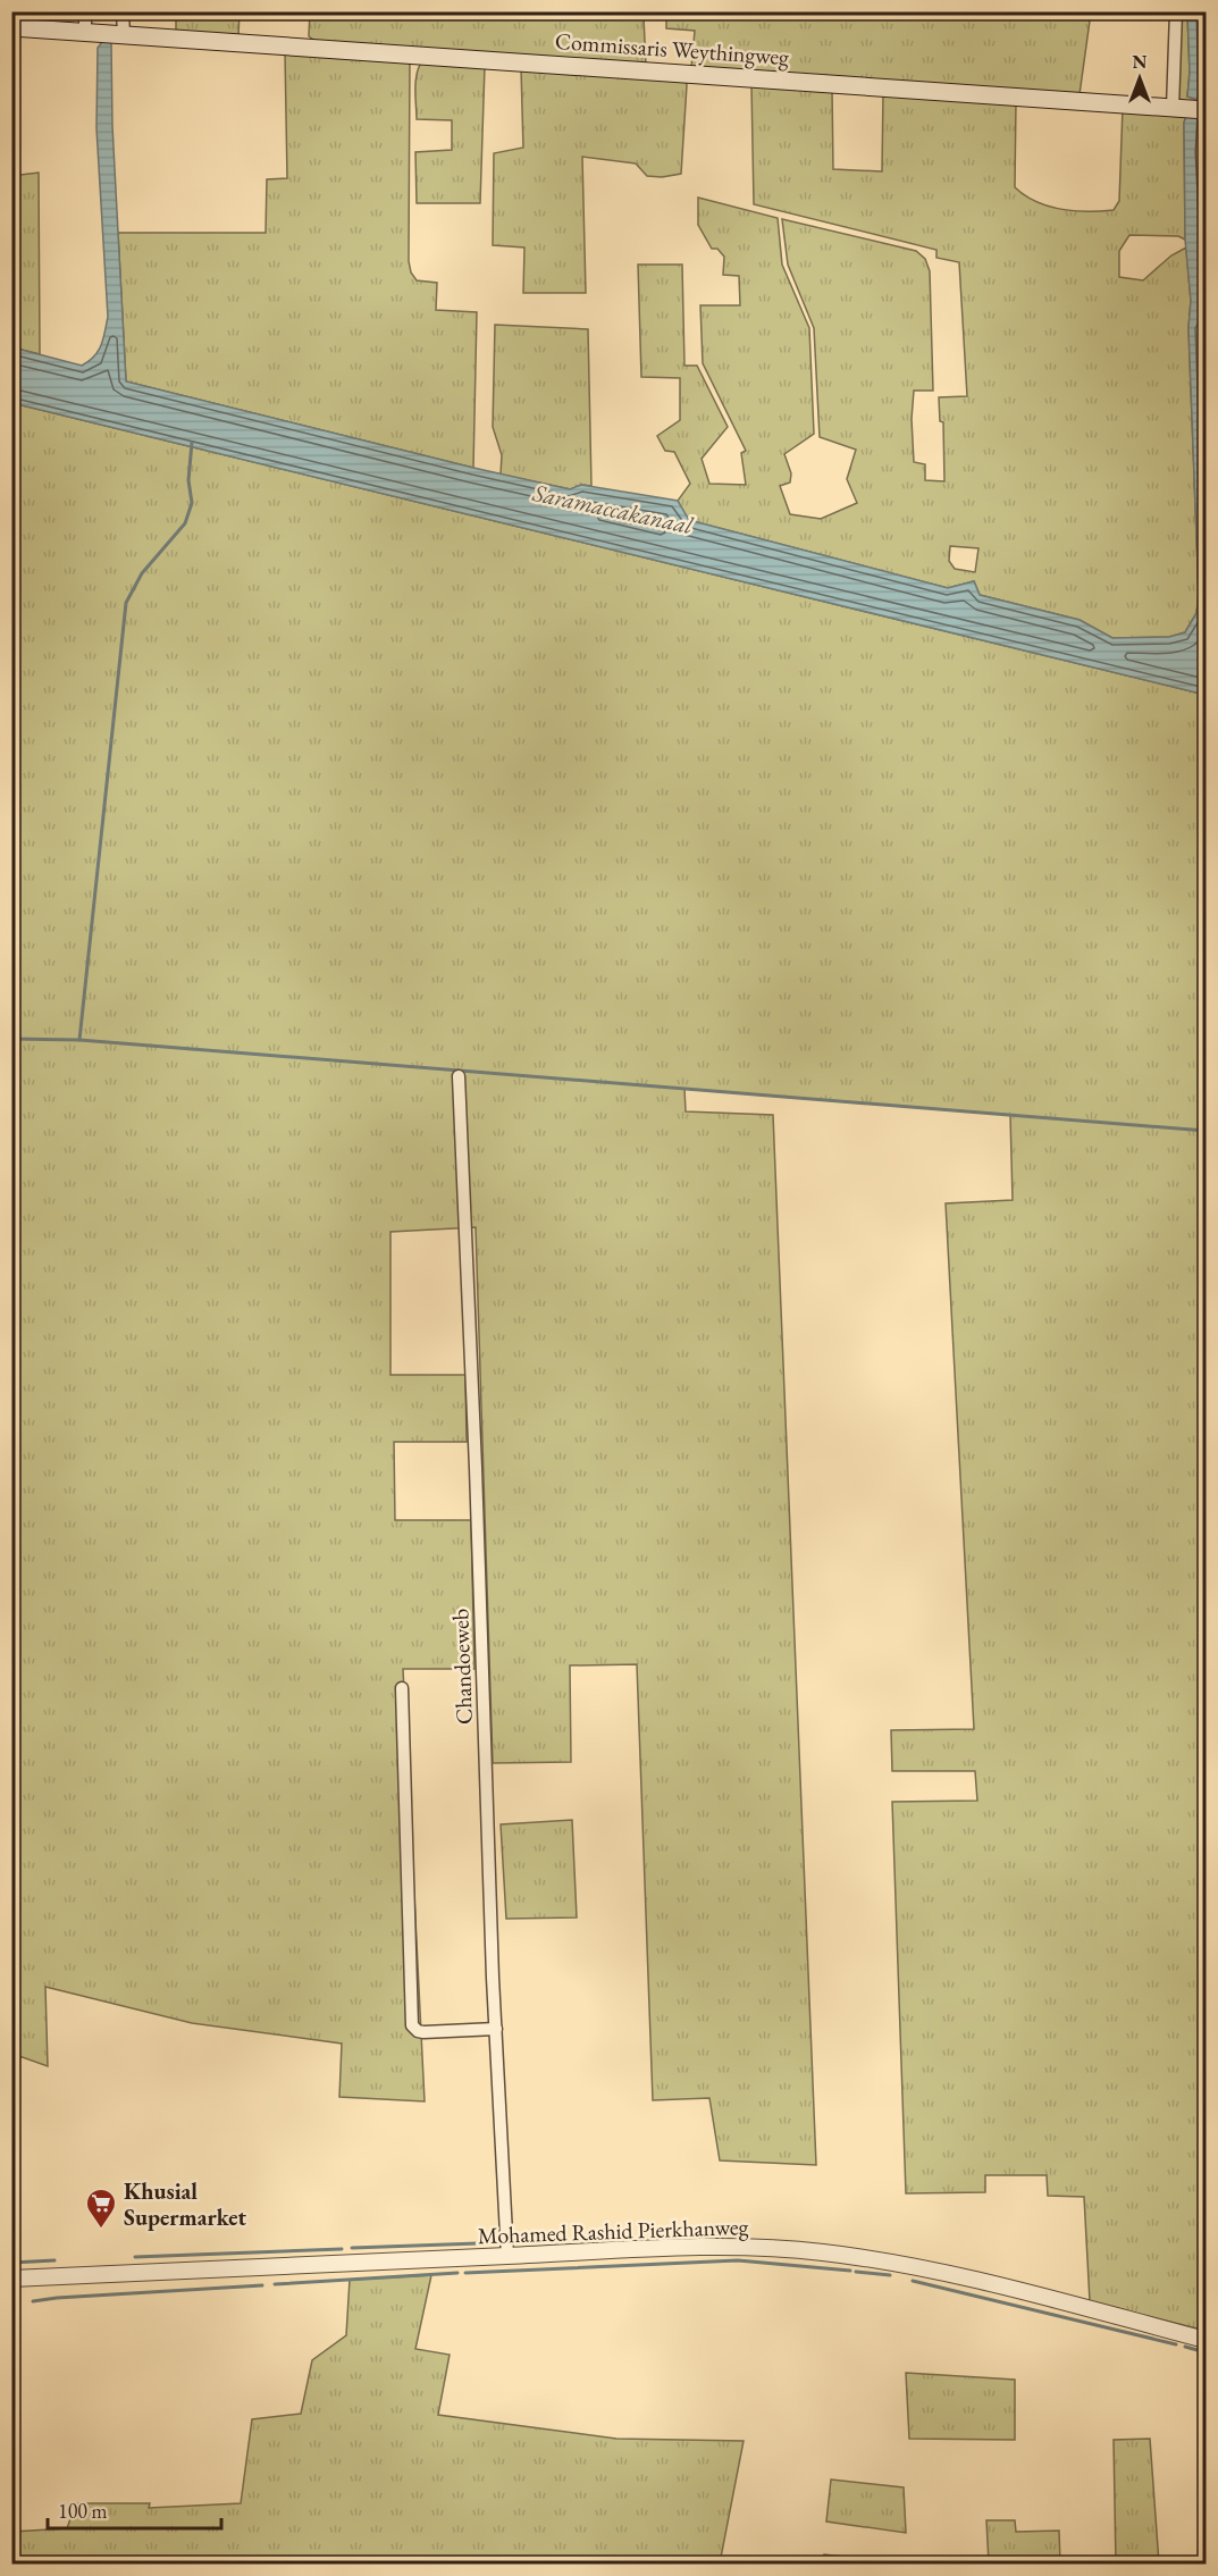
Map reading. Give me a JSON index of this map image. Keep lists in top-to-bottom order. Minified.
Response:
{"streets":{"main road":["Commissaris Weythingweg"],"street":["Chandoeweb","Mohamed Rashid Pierkhanweg"]},"crossings":[["Chandoeweb","Mohamed Rashid Pierkhanweg"]],"water":["Saramaccakanaal"],"places":{"supermarket":["Khusial Supermarket"]},"scale_bar":"100 m","north":"top"}
